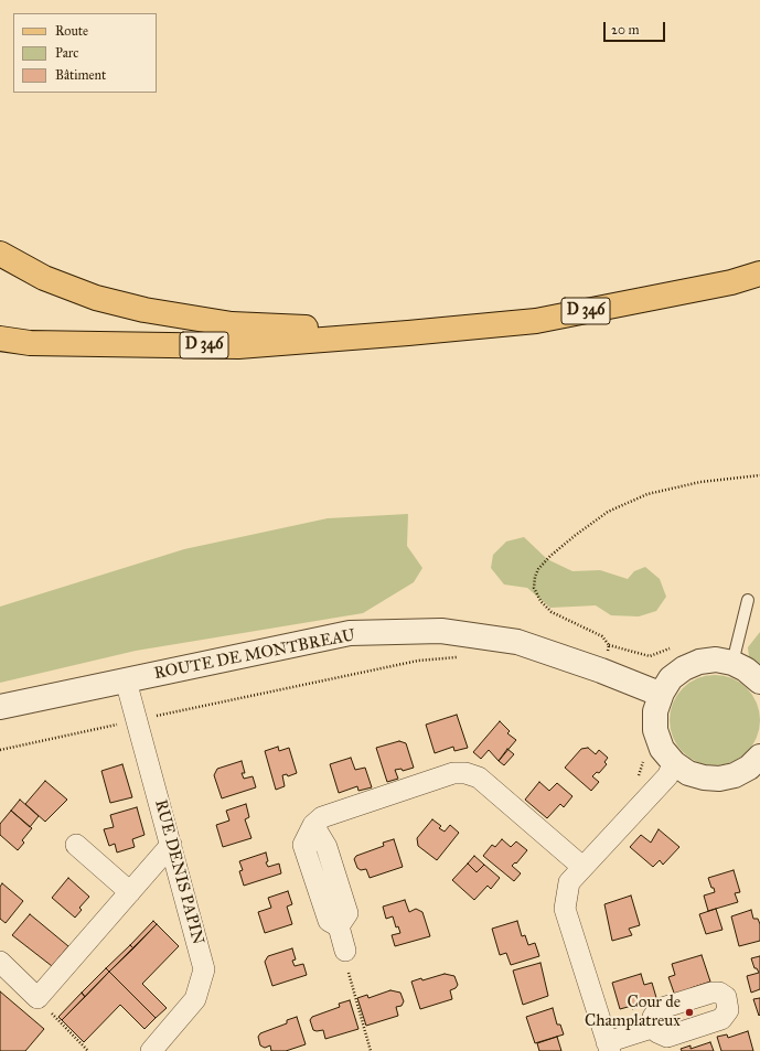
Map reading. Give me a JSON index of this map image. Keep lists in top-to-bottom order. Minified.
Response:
{"streets":{"main road":["D 346"],"street":["ROUTE DE MONTBREAU","RUE DENIS PAPIN"]},"crossings":[["ROUTE DE MONTBREAU","RUE DENIS PAPIN"]],"places":["Cour de Champlatreux"],"legend":["Route","Parc","Bâtiment"],"scale_bar":"20 m"}
